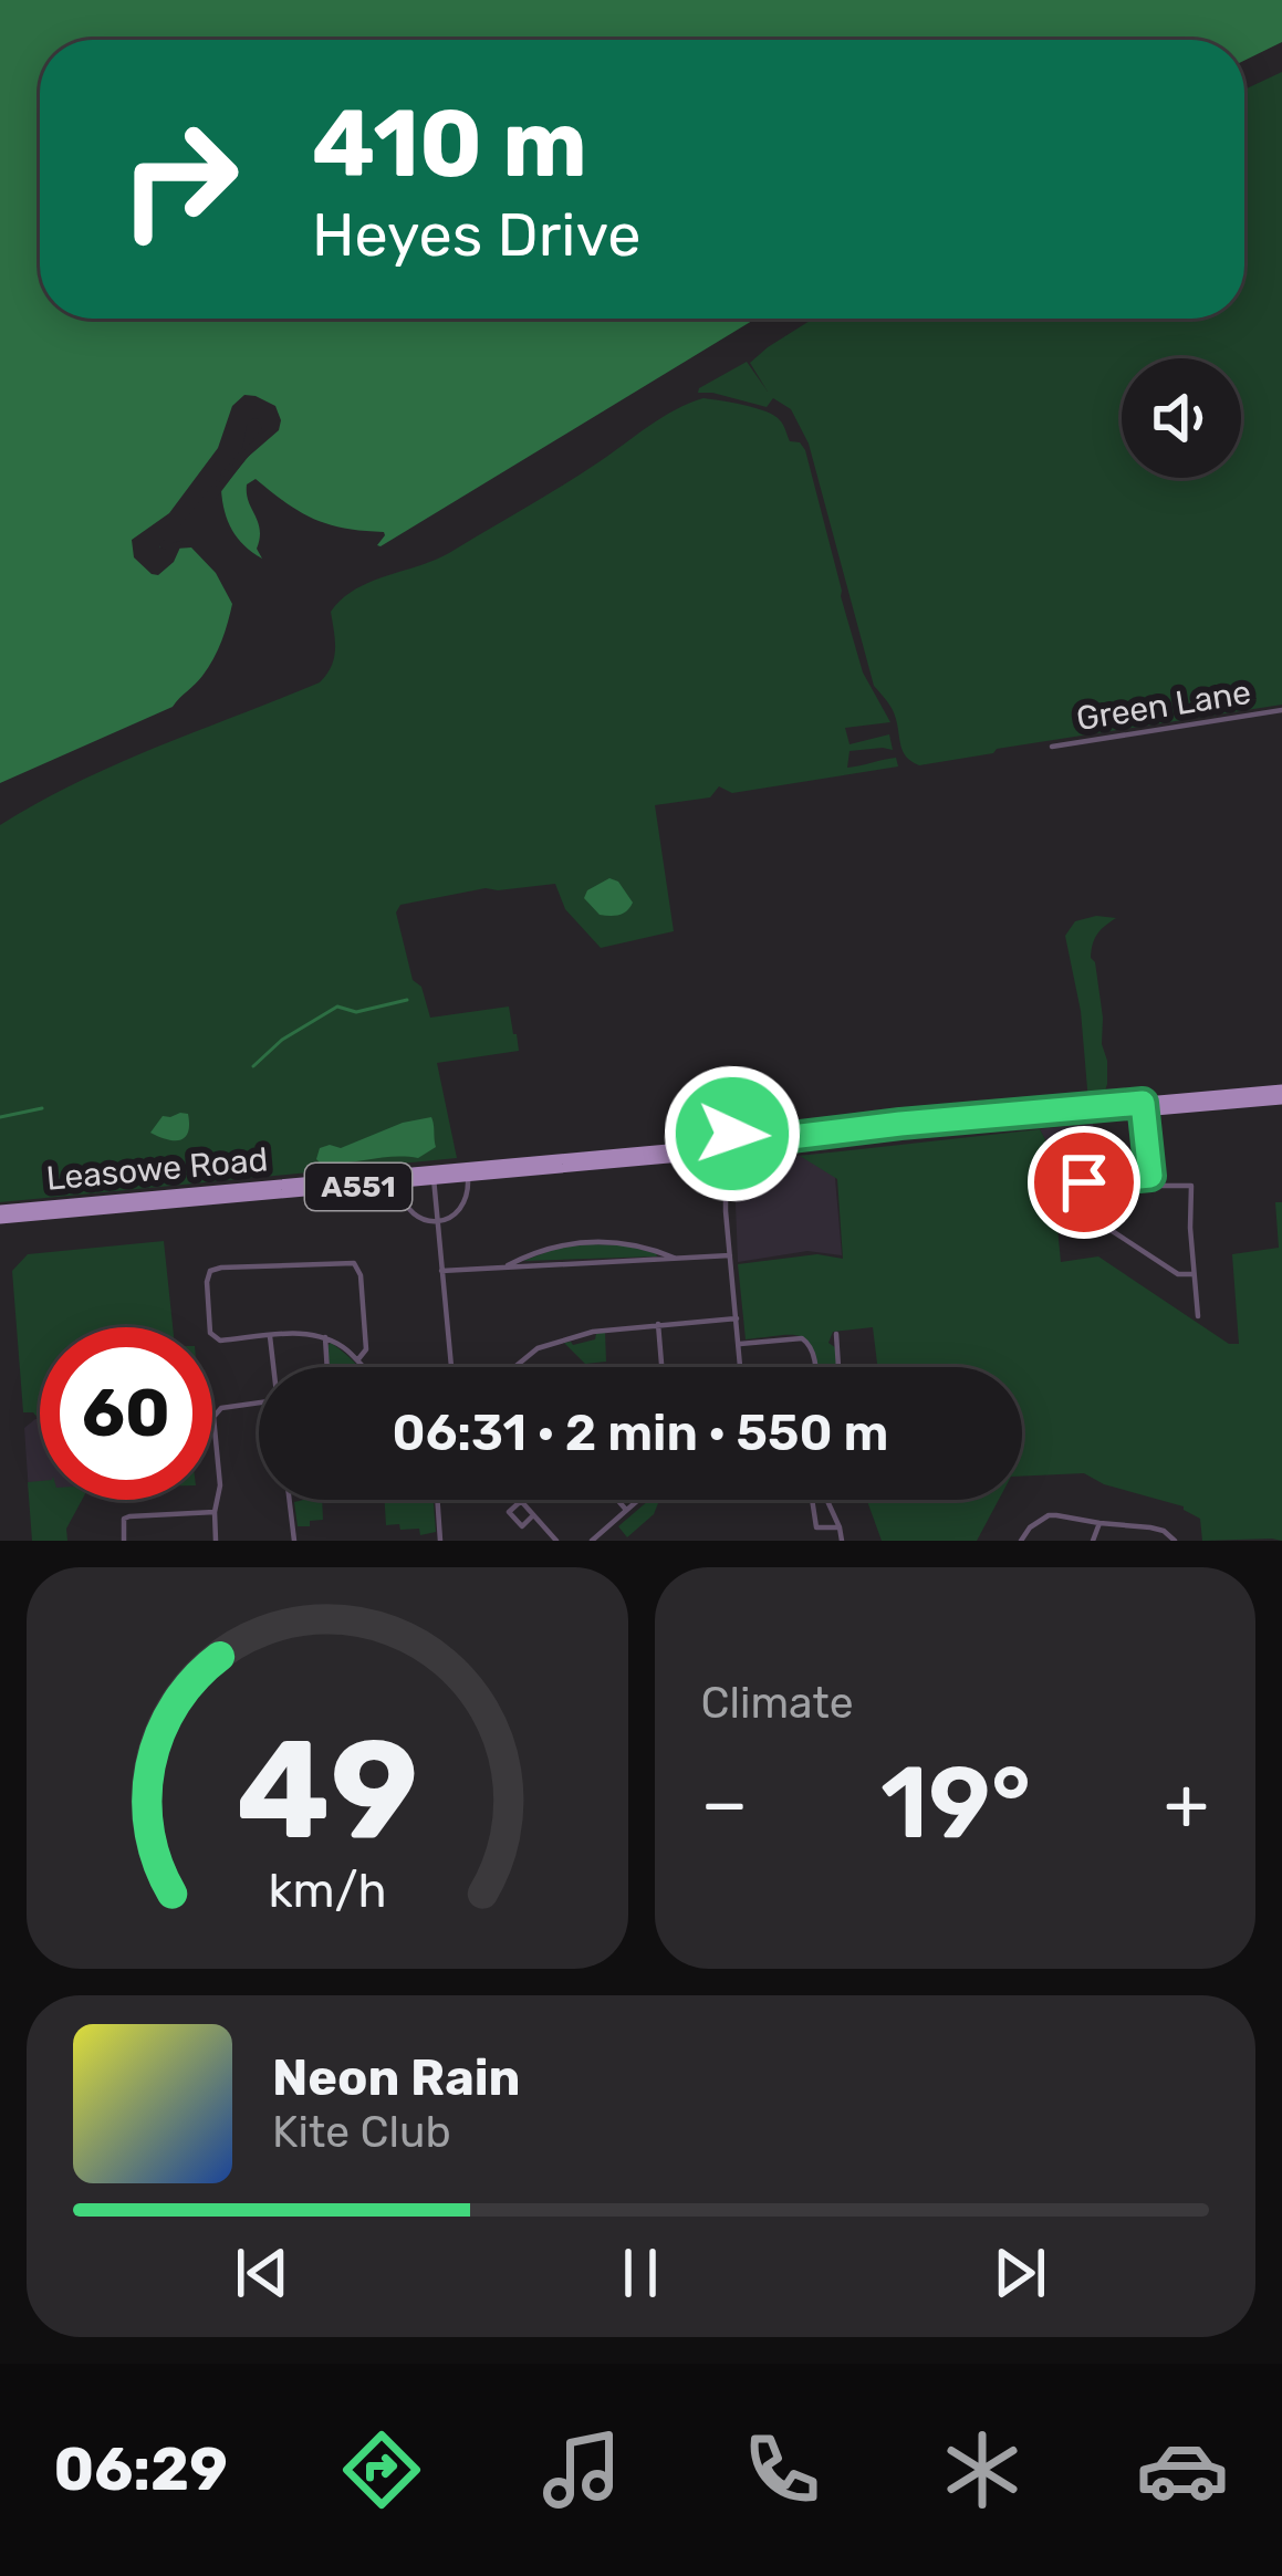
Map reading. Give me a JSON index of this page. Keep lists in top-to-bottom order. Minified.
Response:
{"streets":{"main road":["Leasowe Road","A551"],"street":["Green Lane"]},"page":{"turn":["410 m","Heyes Drive"],"limit":"60","trip":"06:31 · 2 min · 550 m","tile":"Climate","heat":["−","19°","+"],"song":["Neon Rain","Kite Club"],"tabs":"06:29","gauge":["49","km/h"]}}
